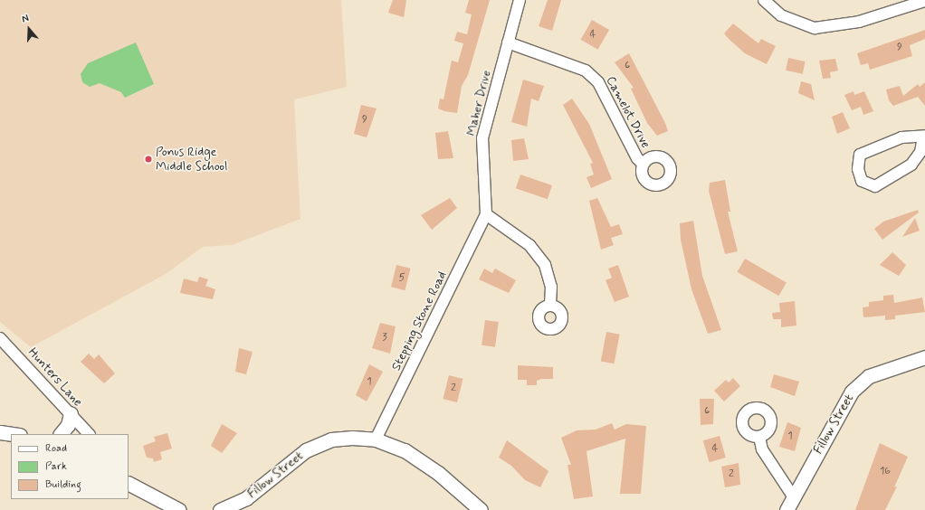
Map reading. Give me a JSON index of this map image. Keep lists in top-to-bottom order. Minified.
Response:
{"streets":{"street":["Maher Drive","Camelot Drive","Stepping Stone Road","Hunters Lane","Fillow Street"]},"crossings":[["Maher Drive","Camelot Drive"],["Maher Drive","Stepping Stone Road"],["Stepping Stone Road","Fillow Street"]],"places":["Ponus Ridge Middle School"],"house_numbers":["4","9","6","9","5","3","1","2","6","1","4","16","2"],"legend":["Road","Park","Building"],"north":"top"}
